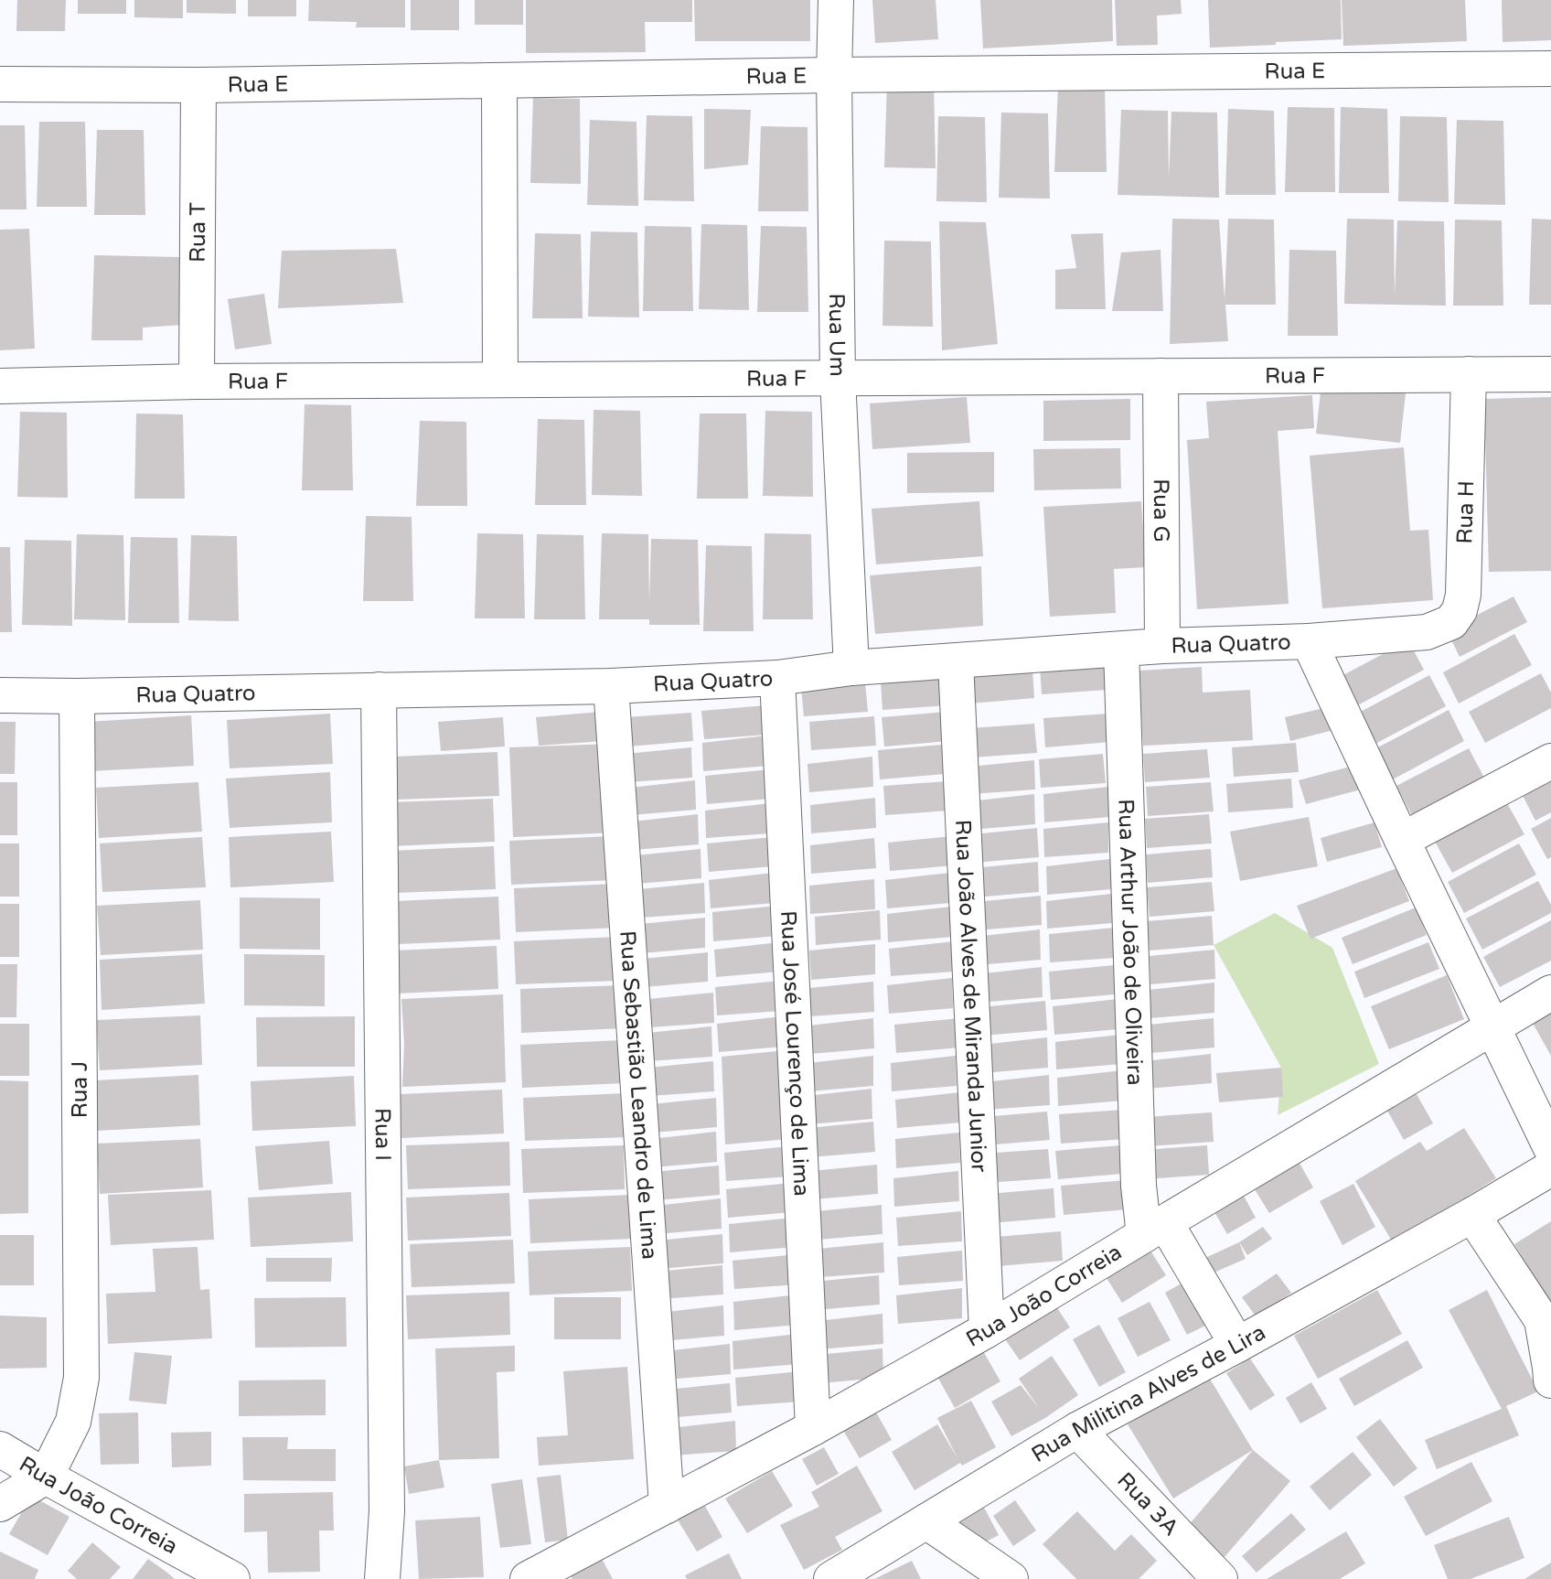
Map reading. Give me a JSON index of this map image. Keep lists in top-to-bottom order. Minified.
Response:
{"streets":{"street":["Rua E","Rua T","Rua Um","Rua F","Rua G","Rua H","Rua Quatro","Rua Arthur João de Oliveira","Rua João Alves de Miranda Junior","Rua José Lourenço de Lima","Rua J","Rua Sebastião Leandro de Lima","Rua I","Rua João Correia","Rua Militina Alves de Lira","Rua 3A"]},"crossings":[["Rua E","Rua T"],["Rua E","Rua Um"],["Rua T","Rua F"],["Rua Um","Rua F"],["Rua Um","Rua Quatro"],["Rua F","Rua G"],["Rua F","Rua H"],["Rua G","Rua Quatro"],["Rua H","Rua Quatro"],["Rua Quatro","Rua Arthur João de Oliveira"],["Rua Quatro","Rua João Alves de Miranda Junior"],["Rua Quatro","Rua José Lourenço de Lima"],["Rua Quatro","Rua J"],["Rua Quatro","Rua Sebastião Leandro de Lima"],["Rua Quatro","Rua I"],["Rua Arthur João de Oliveira","Rua João Correia"],["Rua João Alves de Miranda Junior","Rua João Correia"],["Rua José Lourenço de Lima","Rua João Correia"],["Rua J","Rua João Correia"],["Rua Sebastião Leandro de Lima","Rua João Correia"],["Rua Militina Alves de Lira","Rua 3A"]]}
